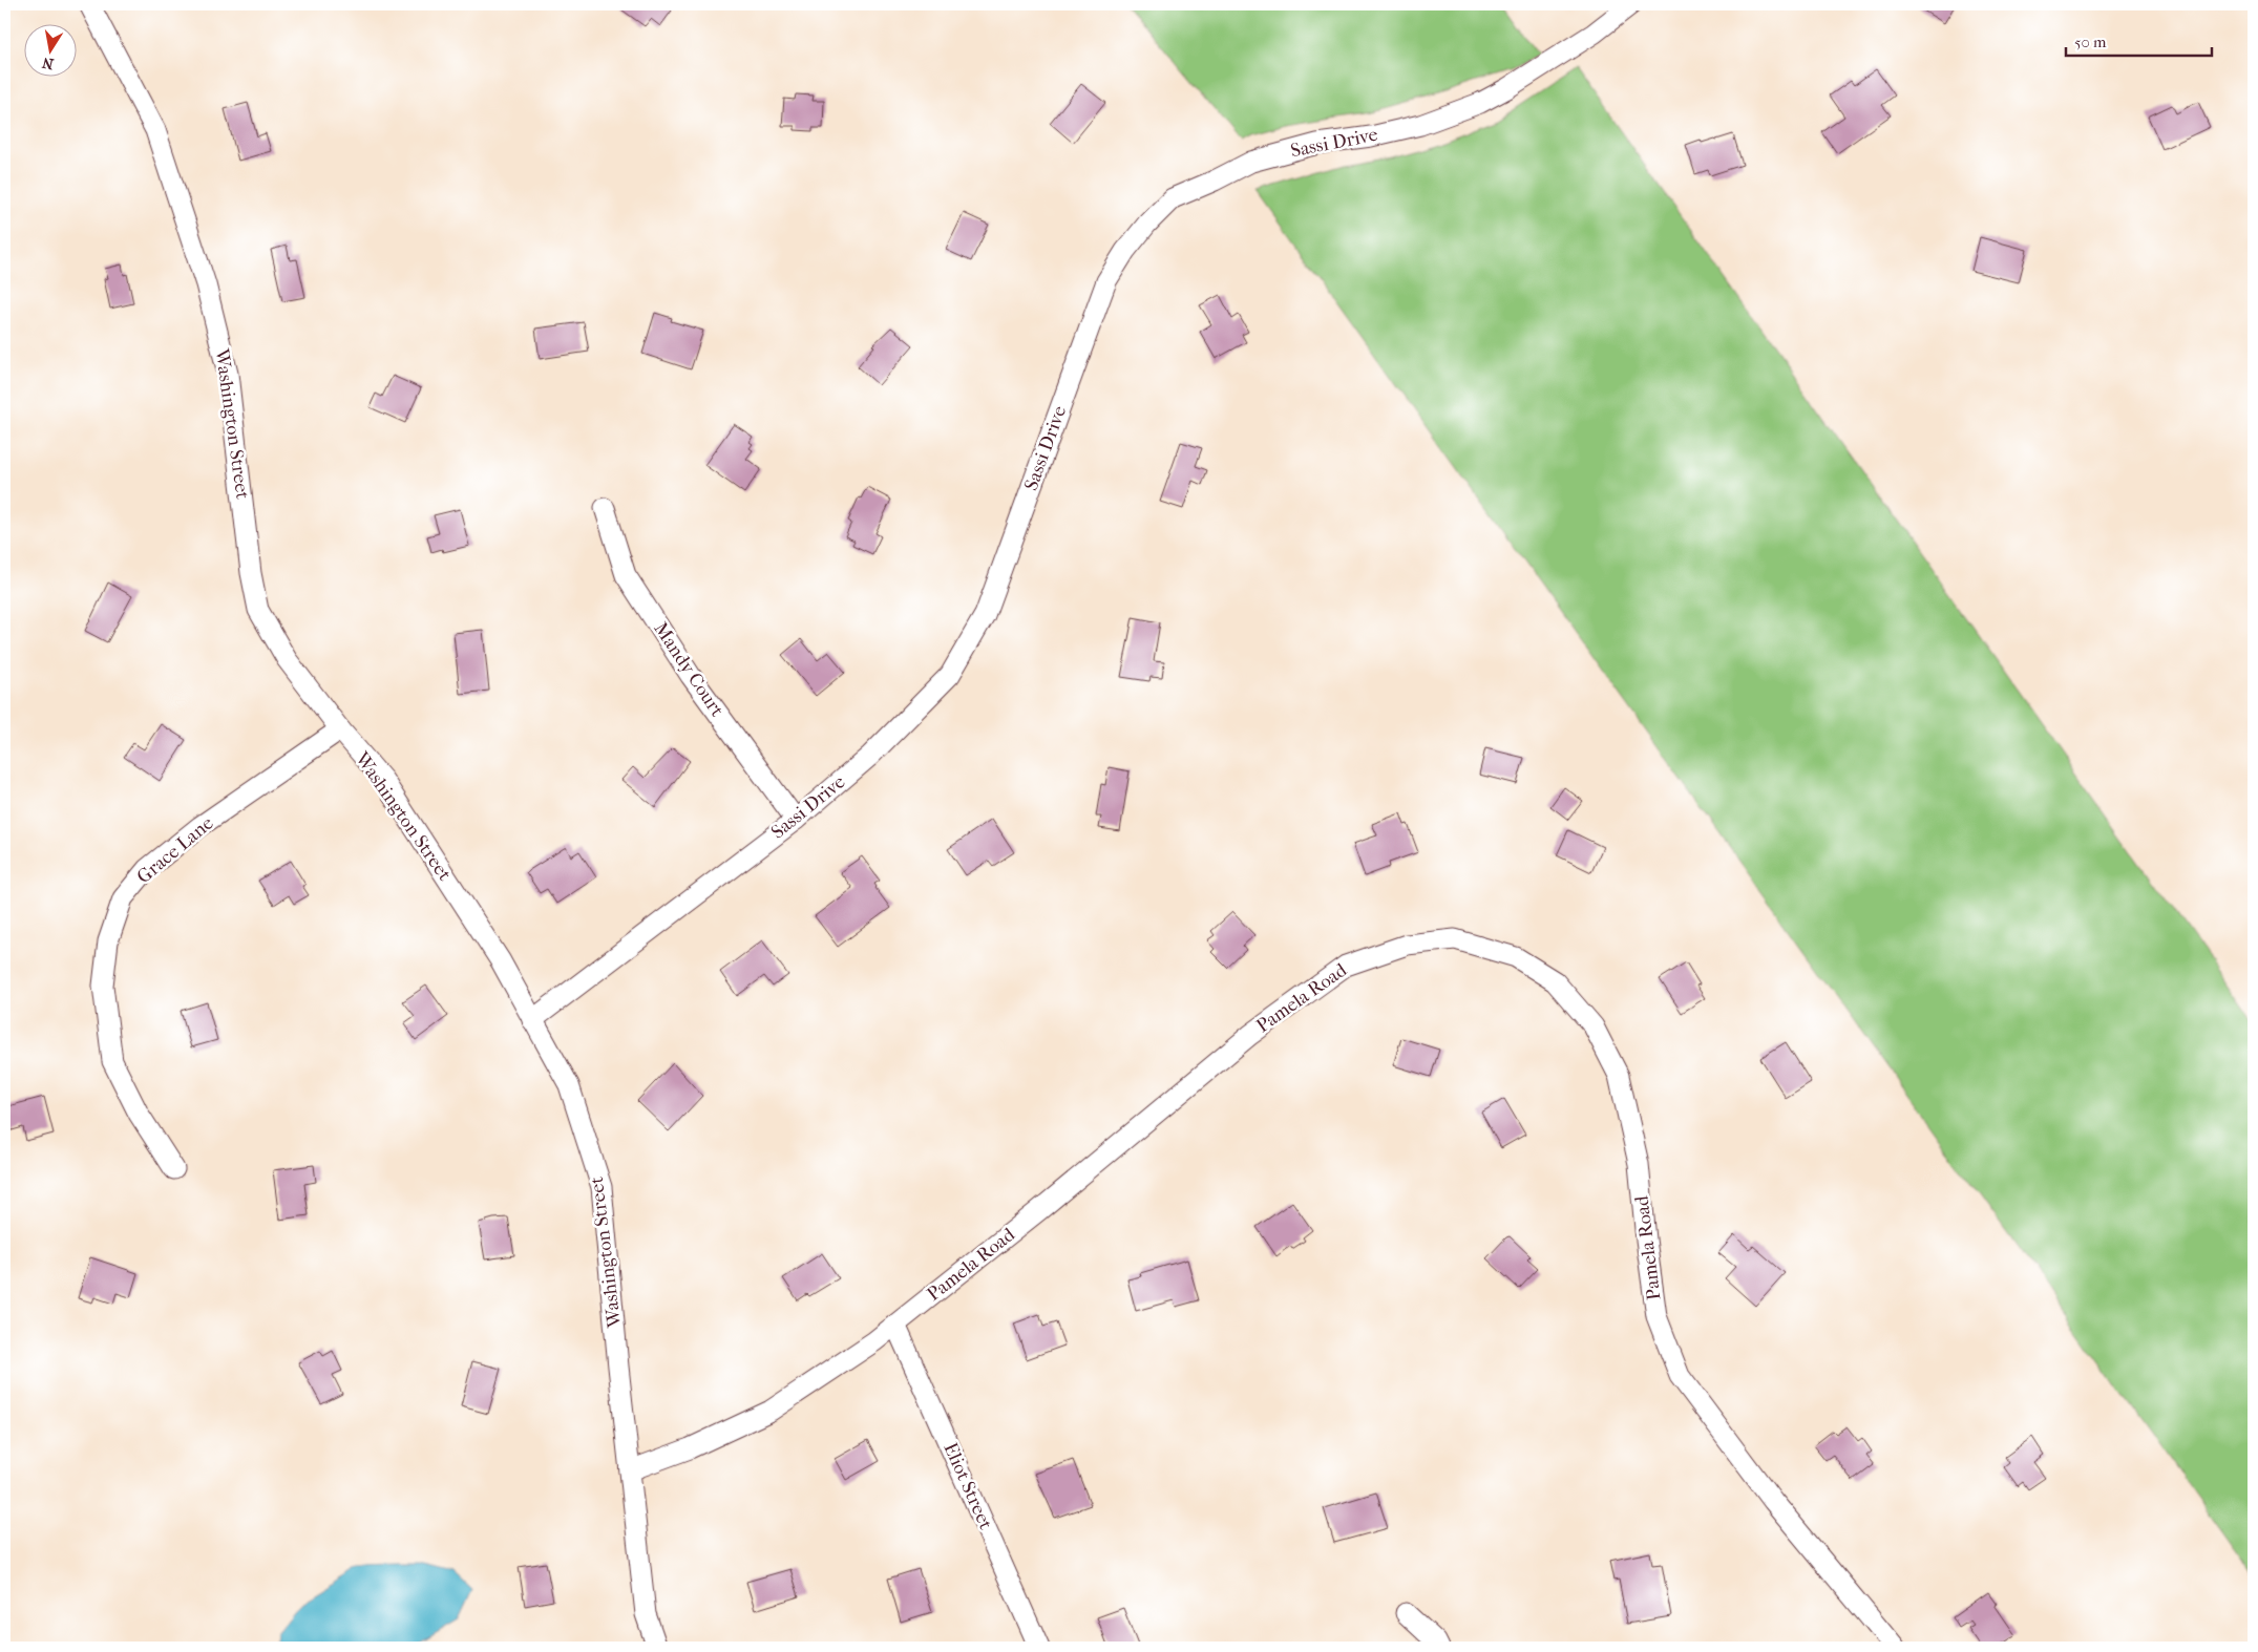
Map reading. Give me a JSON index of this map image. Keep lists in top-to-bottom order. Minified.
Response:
{"streets":{"street":["Sassi Drive","Washington Street","Mandy Court","Grace Lane","Pamela Road","Eliot Street"]},"crossings":[["Sassi Drive","Washington Street"],["Sassi Drive","Mandy Court"],["Washington Street","Grace Lane"],["Washington Street","Pamela Road"],["Pamela Road","Eliot Street"]],"scale_bar":"50 m","north":"bottom"}
